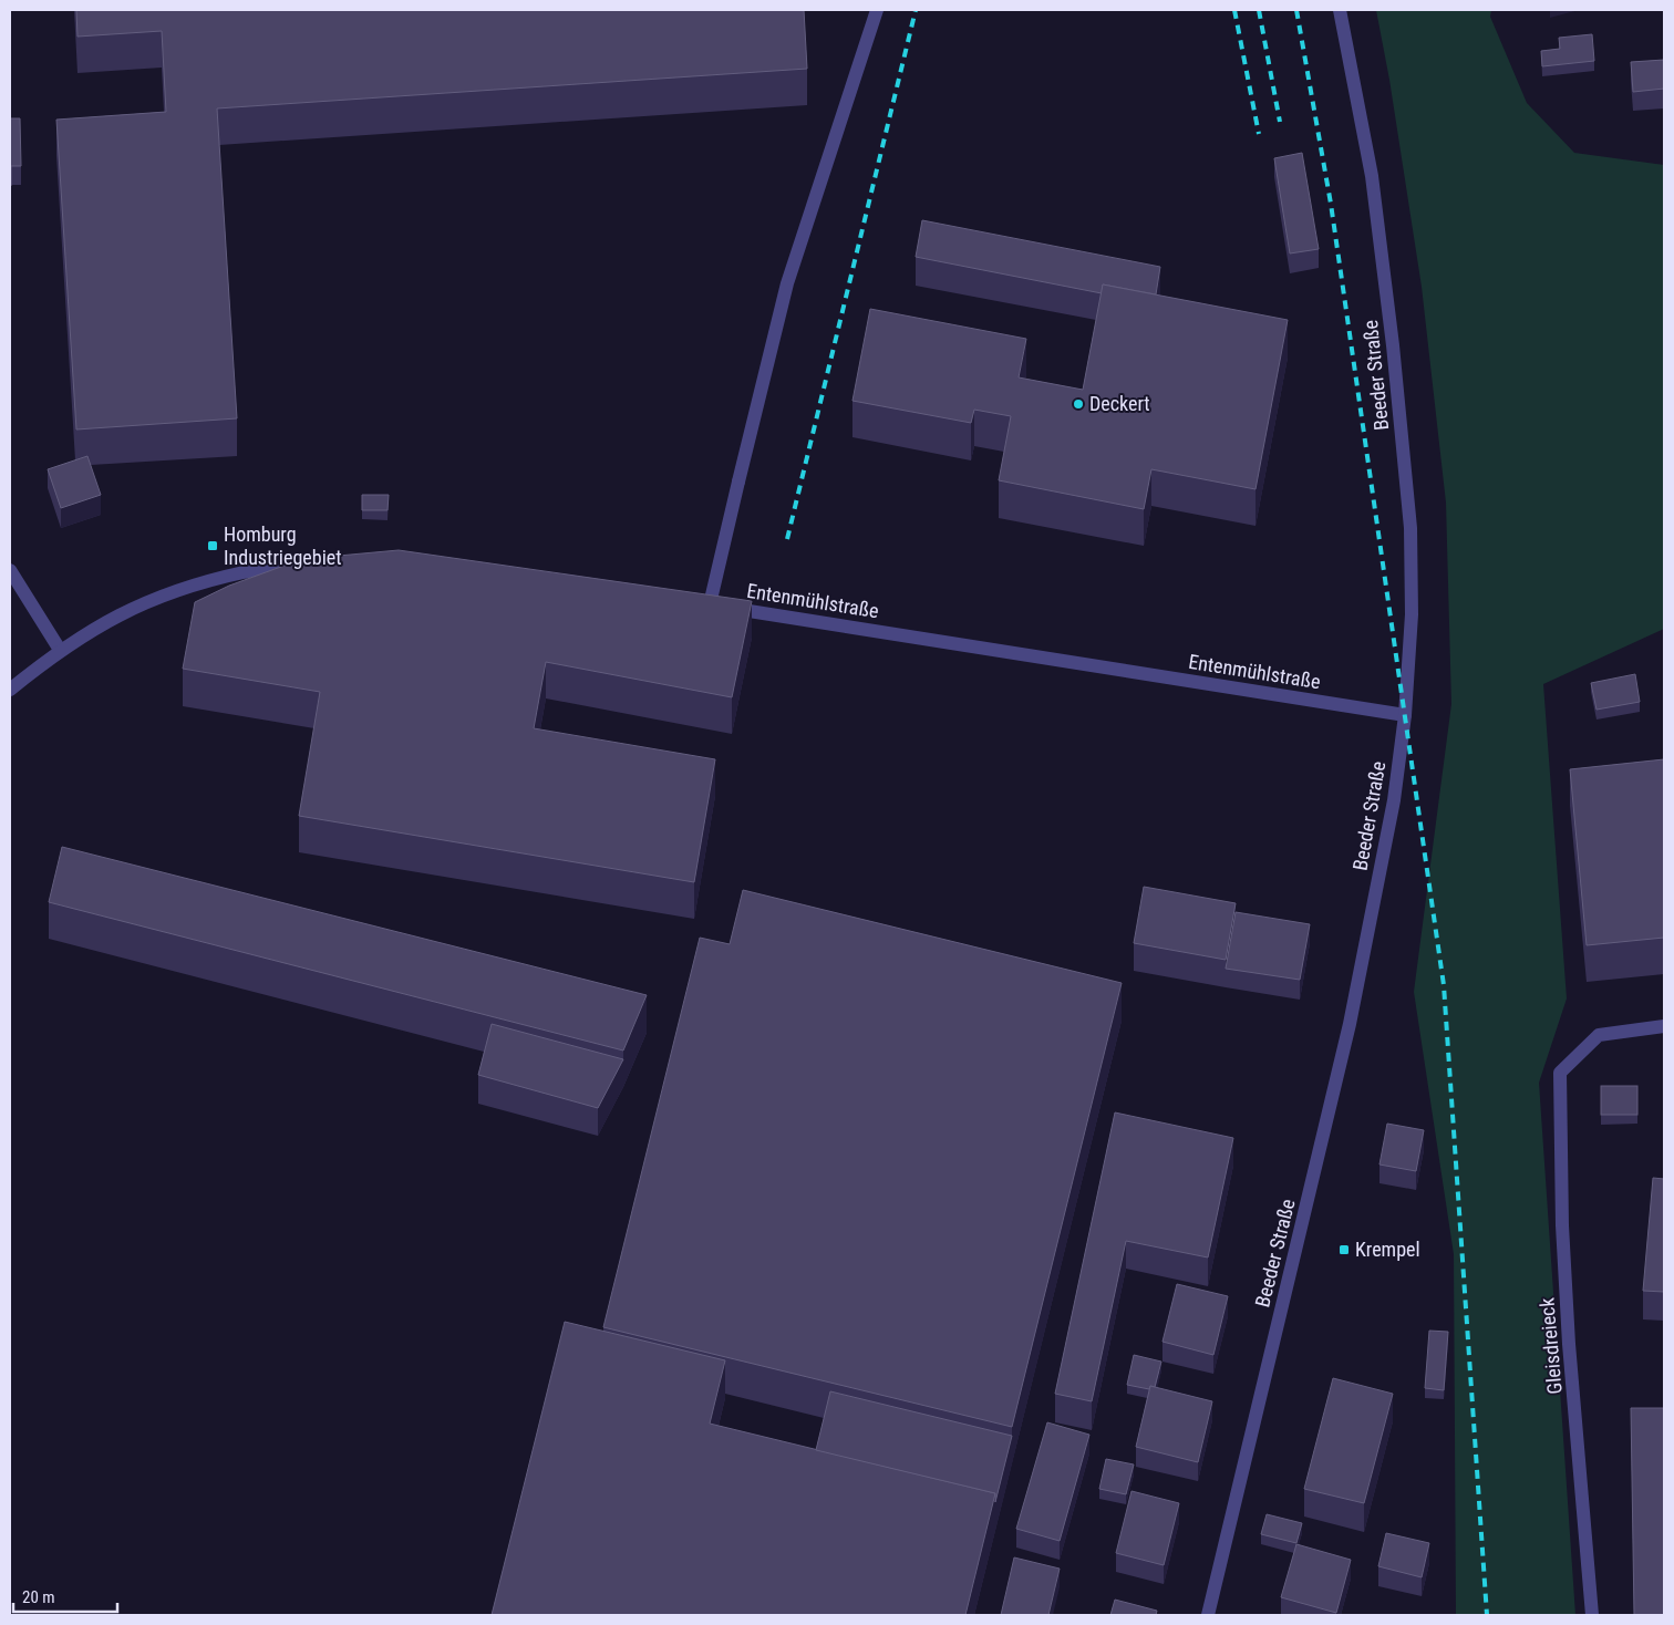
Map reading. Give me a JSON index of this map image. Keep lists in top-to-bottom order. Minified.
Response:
{"streets":{"street":["Beeder Straße","Entenmühlstraße","Gleisdreieck"]},"crossings":[["Beeder Straße","Entenmühlstraße"]],"places":{"other":["Deckert"],"transit":["Homburg Industriegebiet","Krempel"]},"scale_bar":"20 m"}
